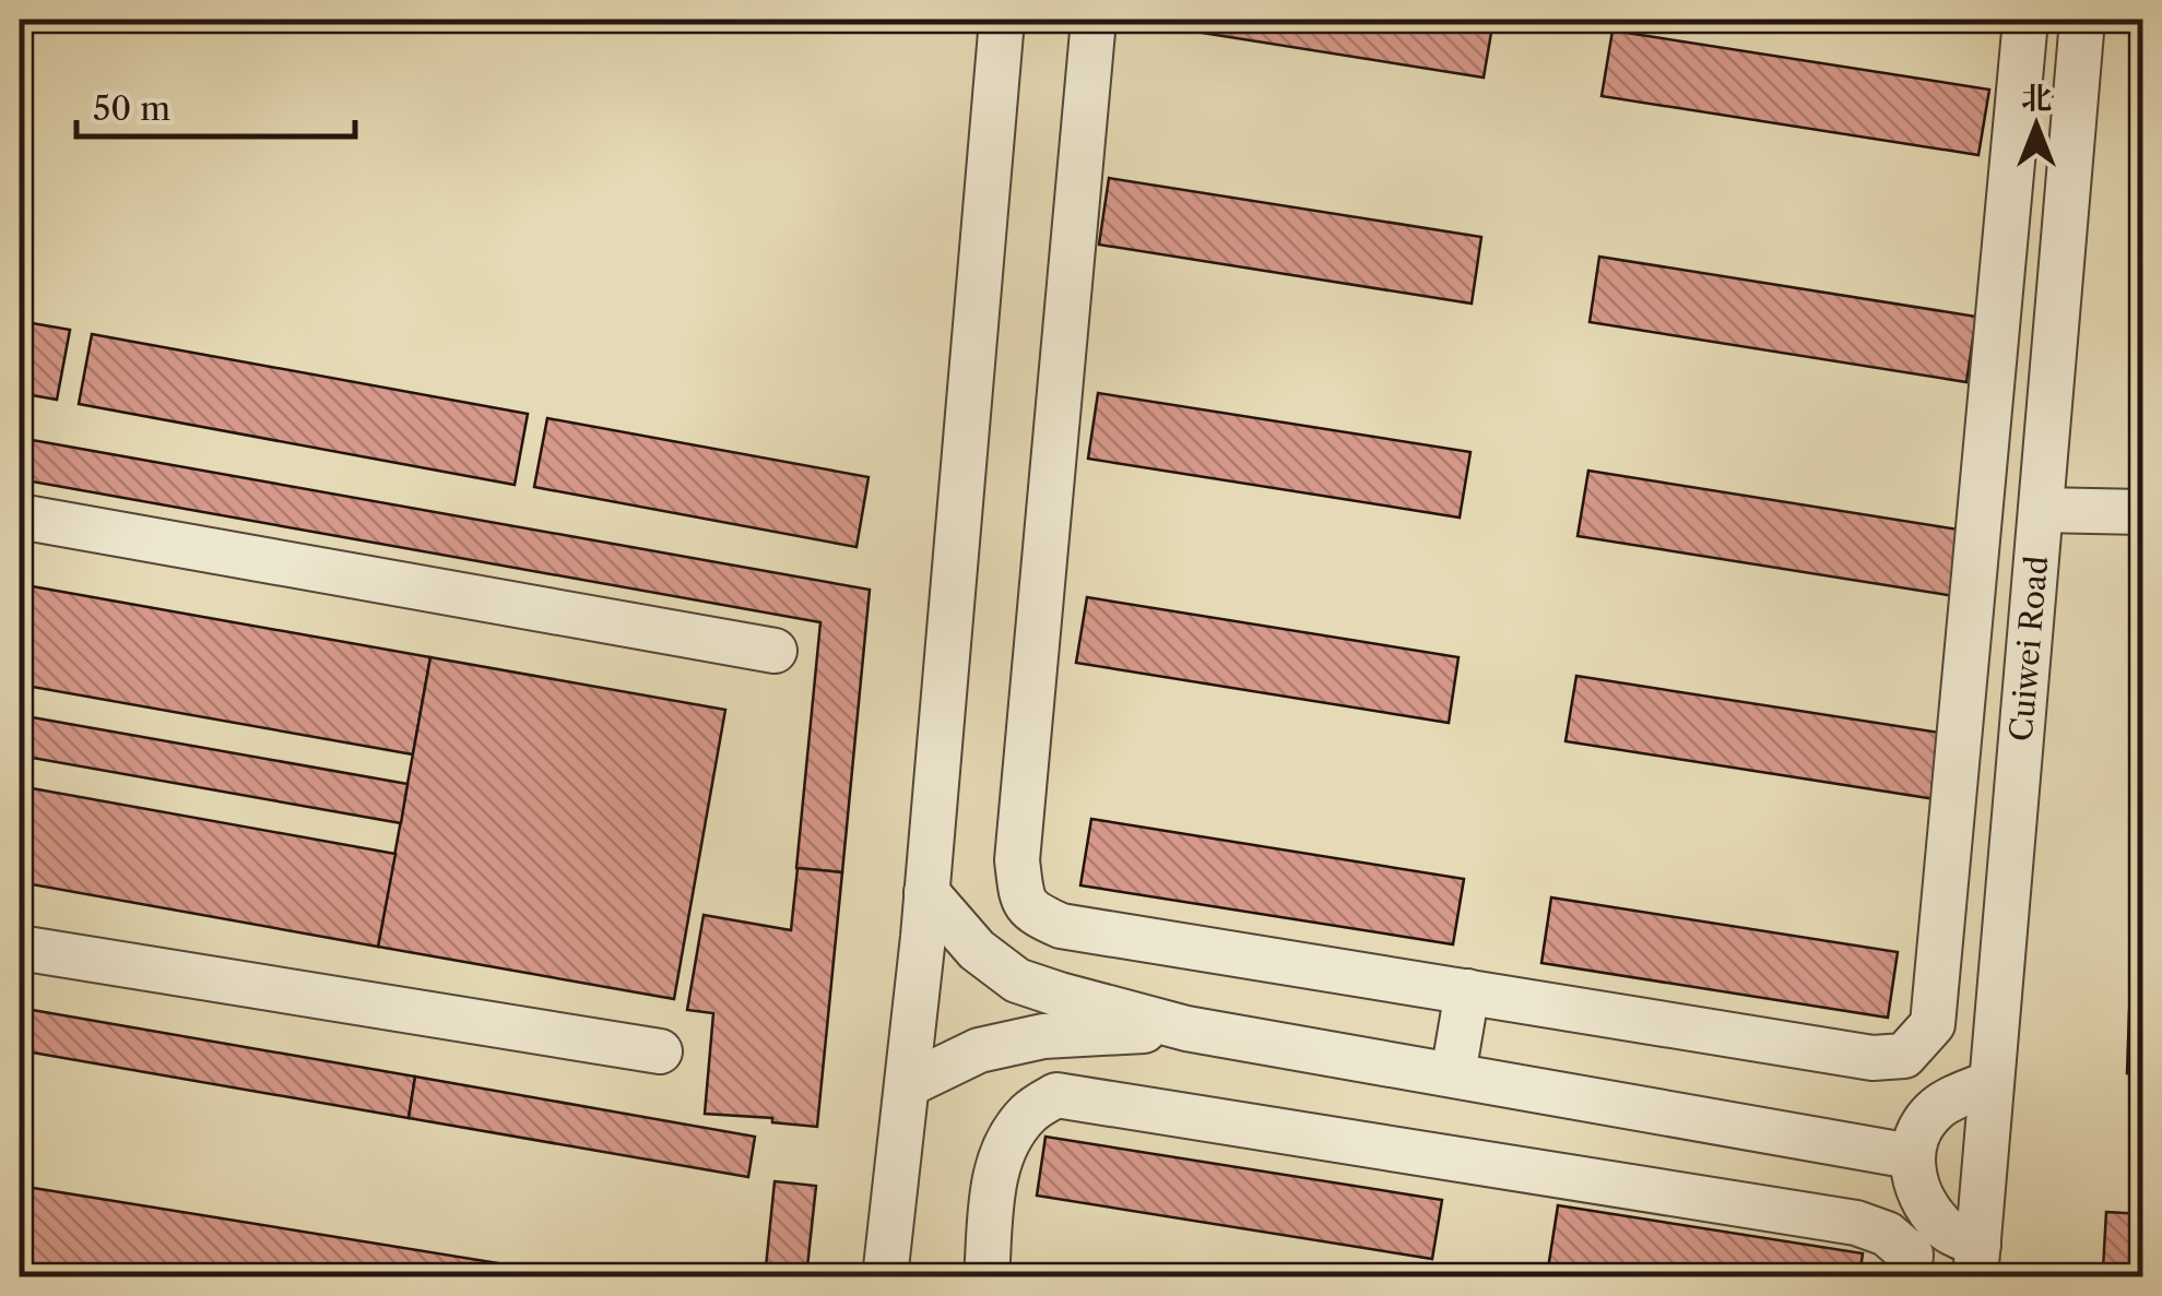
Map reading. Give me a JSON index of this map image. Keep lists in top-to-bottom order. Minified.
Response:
{"streets":{"street":["Cuiwei Road"]},"scale_bar":"50 m","north":"top"}
